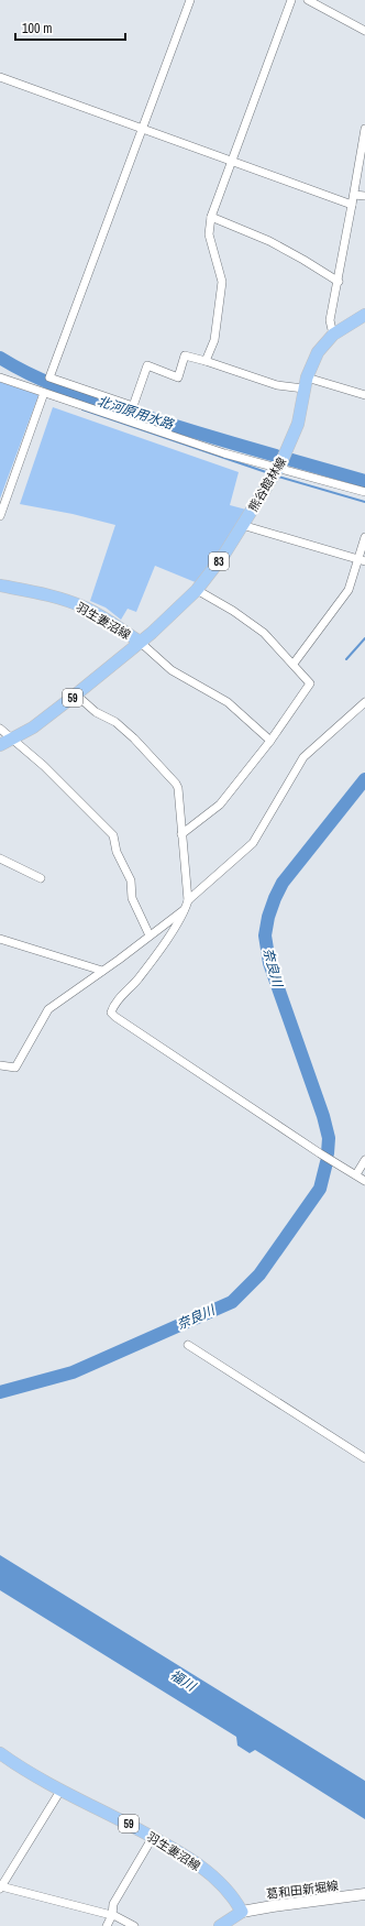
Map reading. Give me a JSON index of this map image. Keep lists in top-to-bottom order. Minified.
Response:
{"streets":{"main road":["熊谷館林線","83","羽生妻沼線","59","葛和田新堀線"]},"crossings":[["熊谷館林線","羽生妻沼線"],["羽生妻沼線","葛和田新堀線"]],"water":["北河原用水路","奈良川","福川"],"scale_bar":"100 m"}
